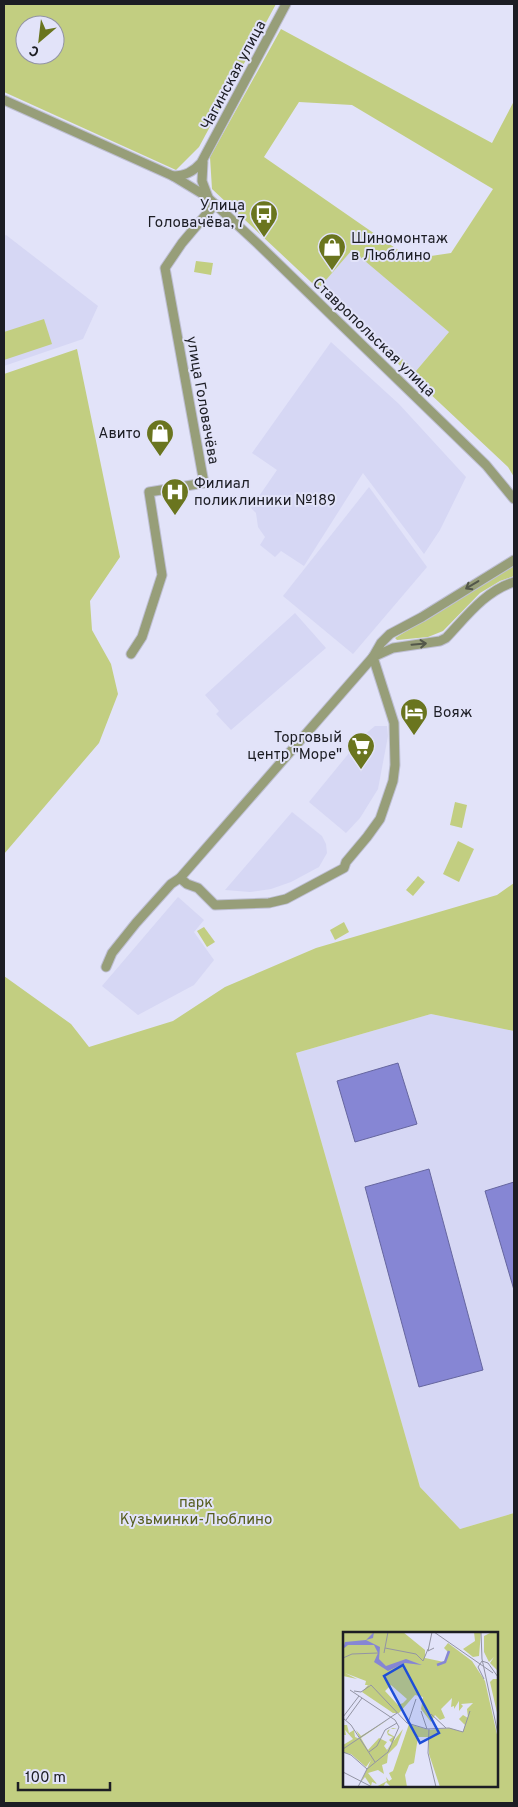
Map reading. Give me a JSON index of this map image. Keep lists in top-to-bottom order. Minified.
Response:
{"streets":{"street":["Чагинская улица","Ставропольская улица","улица Головачёва"]},"crossings":[["Чагинская улица","Ставропольская улица"],["Ставропольская улица","улица Головачёва"]],"parks":["парк Кузьминки-Люблино"],"places":{"bus stop":["Улица Головачёва, 7"],"shop":["Шиномонтаж в Люблино","Авито"],"hospital":["Филиал поликлиники №189"],"hotel":["Вояж"],"supermarket":["Торговый центр \"Море\""]},"scale_bar":"100 m","north":"bottom left"}
